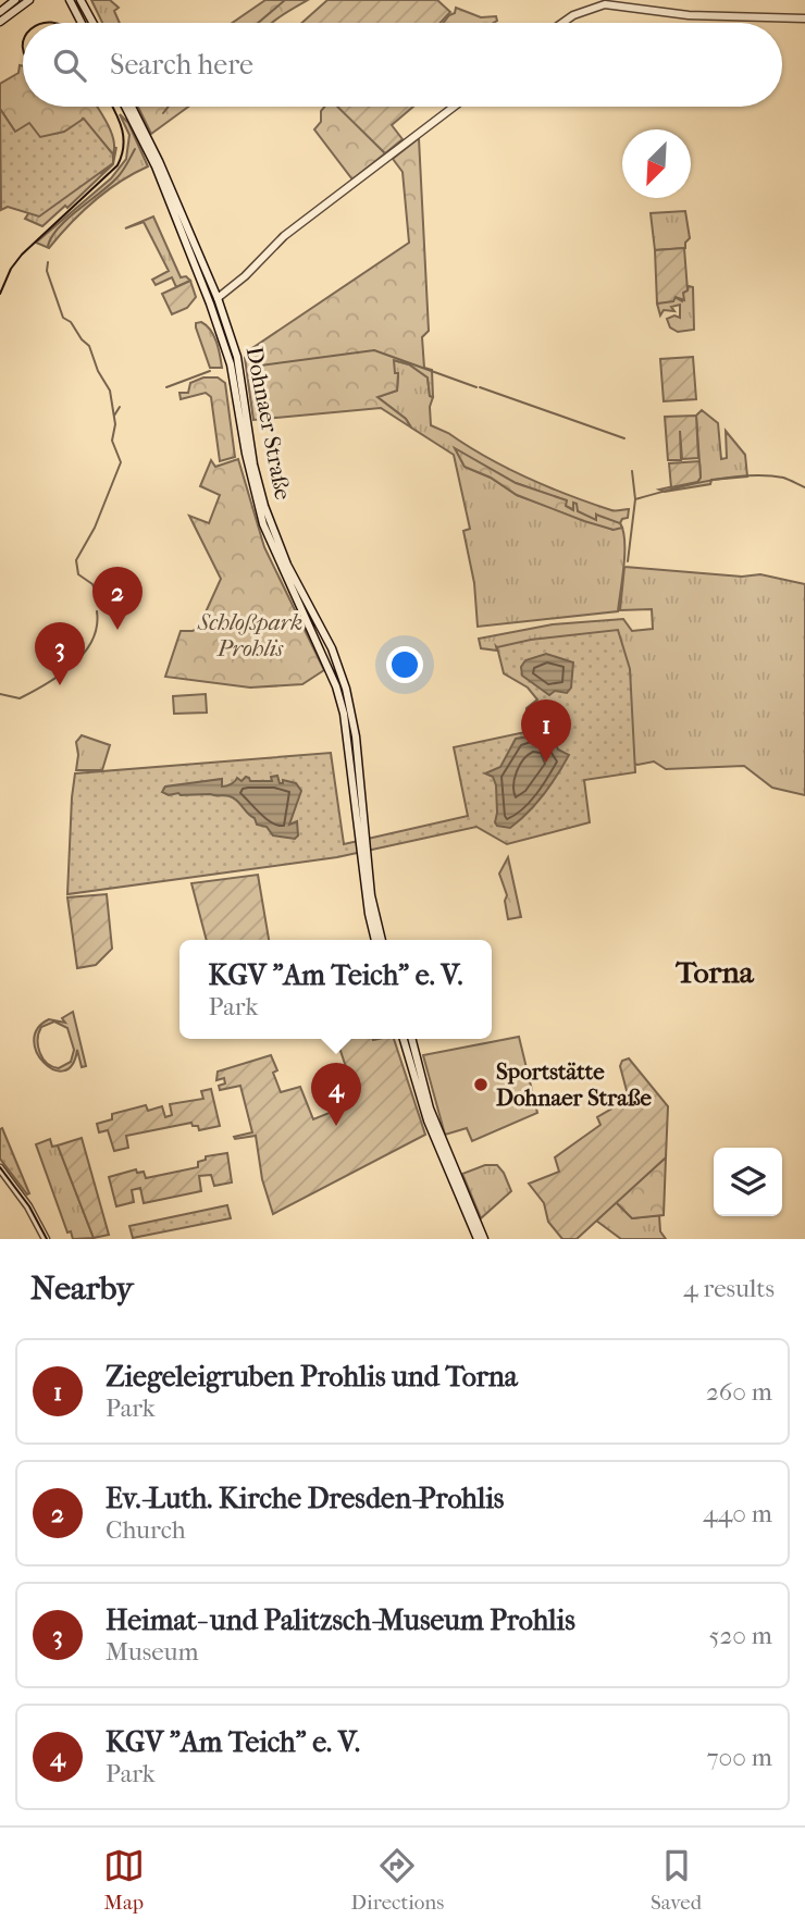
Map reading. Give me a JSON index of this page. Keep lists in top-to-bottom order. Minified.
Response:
{"streets":{"main road":["Dohnaer Straße"]},"districts":["Torna"],"parks":["Schloßpark Prohlis"],"places":["Sportstätte Dohnaer Straße"],"north":"bottom left","page":{"search":"Search here","pins":["2","3","1","4"],"popup":["KGV \"Am Teich\" e. V.","Park"],"heading":["Nearby","4 results"],"list":[{"mark":"1","name":"Ziegeleigruben Prohlis und Torna","note":"Park","value":"260 m"},{"mark":"2","name":"Ev.-Luth. Kirche Dresden-Prohlis","note":"Church","value":"440 m"},{"mark":"3","name":"Heimat- und Palitzsch-Museum Prohlis","note":"Museum","value":"520 m"},{"mark":"4","name":"KGV \"Am Teich\" e. V.","note":"Park","value":"700 m"}],"nav":["Map","Directions","Saved"]}}
